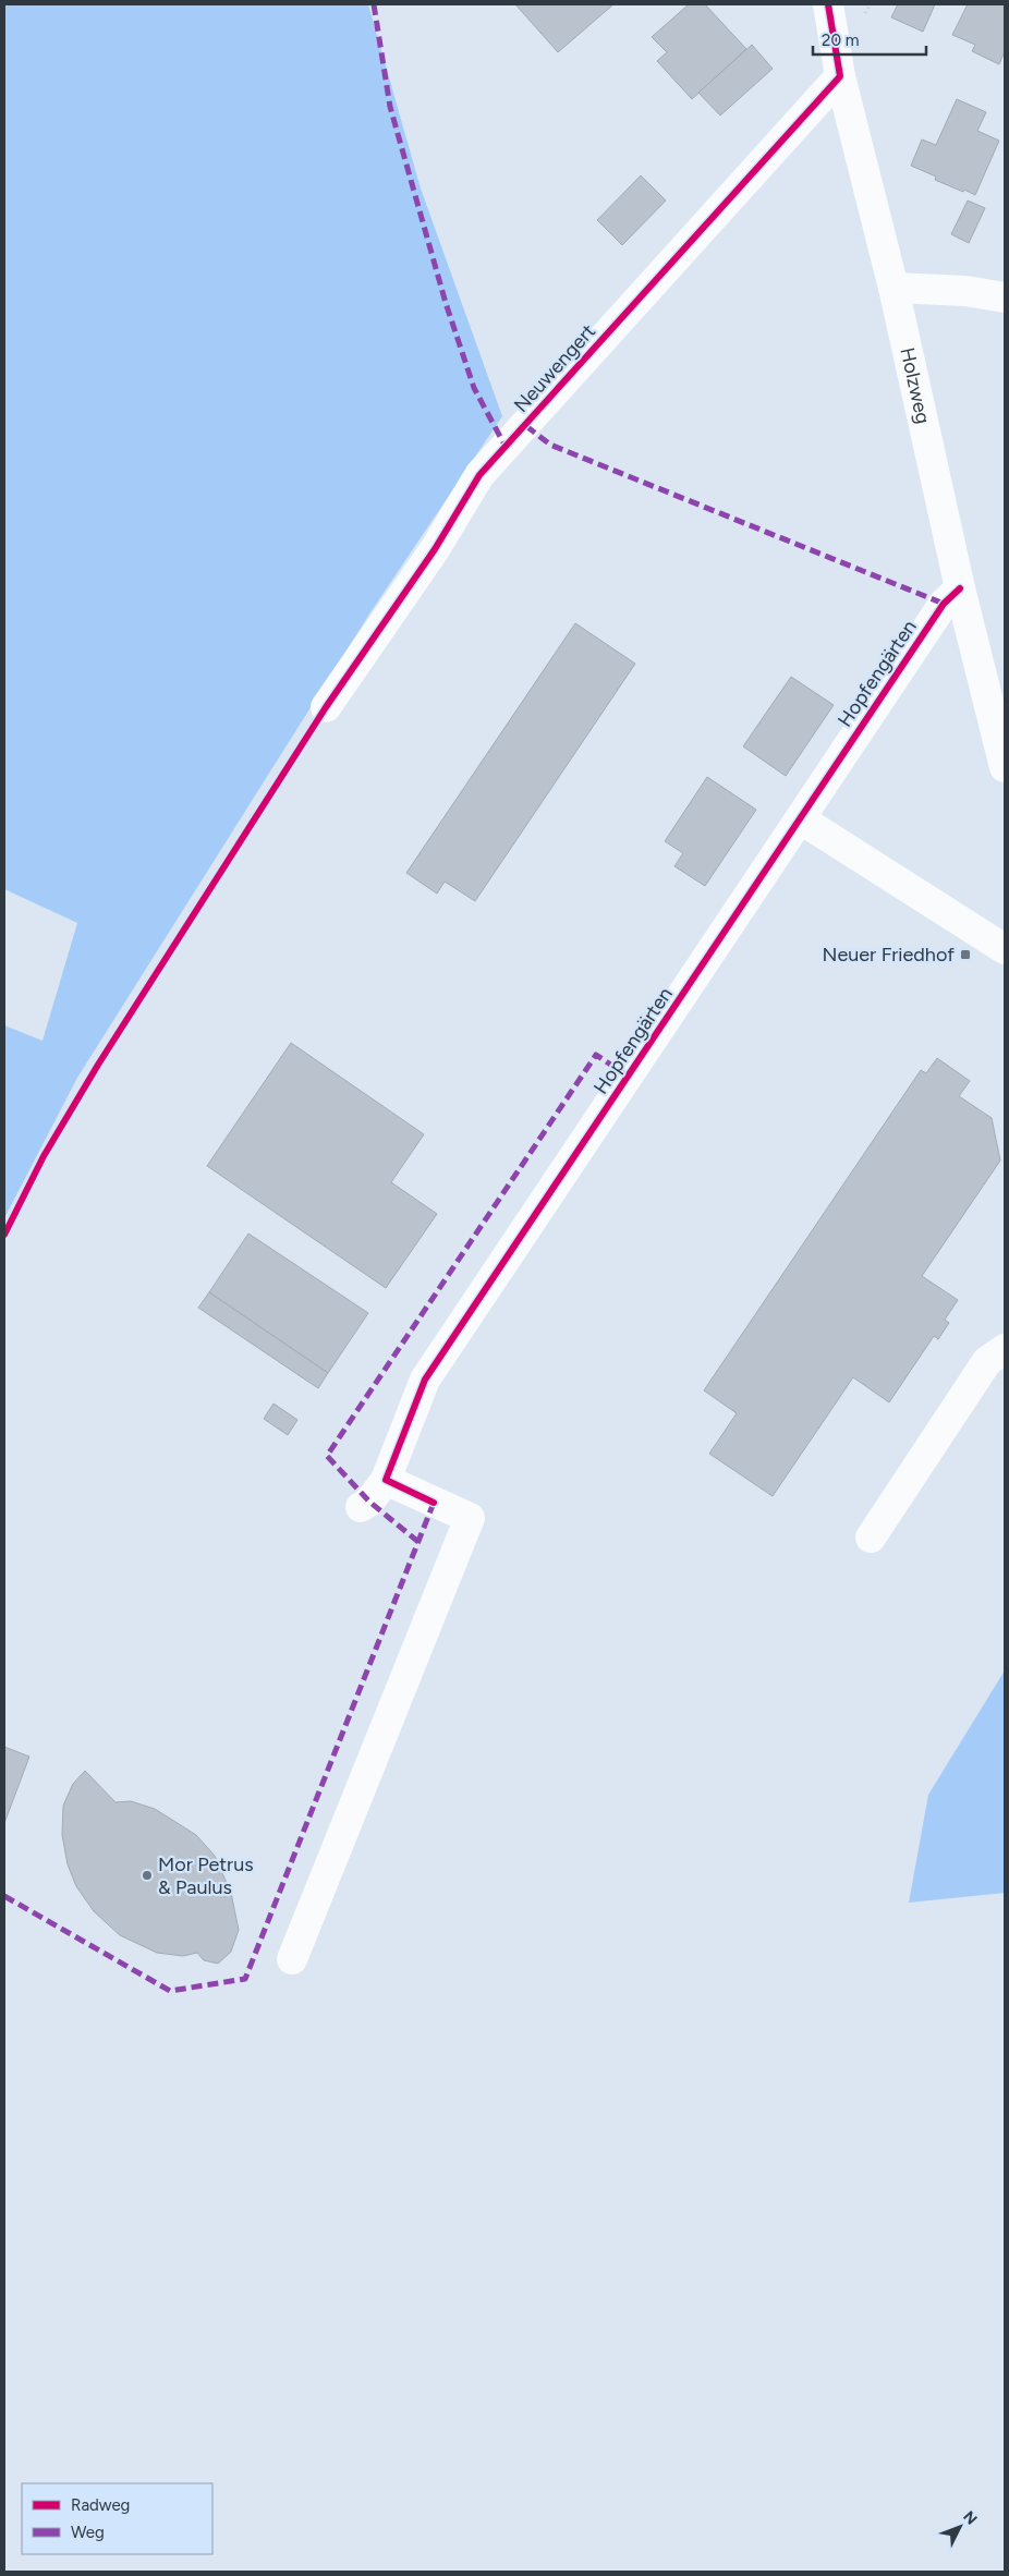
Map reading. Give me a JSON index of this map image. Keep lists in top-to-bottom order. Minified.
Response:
{"streets":{"street":["Neuwengert","Holzweg","Hopfengärten"]},"crossings":[["Neuwengert","Holzweg"],["Holzweg","Hopfengärten"]],"places":{"transit":["Neuer Friedhof"],"other":["Mor Petrus & Paulus"]},"legend":["Radweg","Weg"],"scale_bar":"20 m","north":"top right"}
